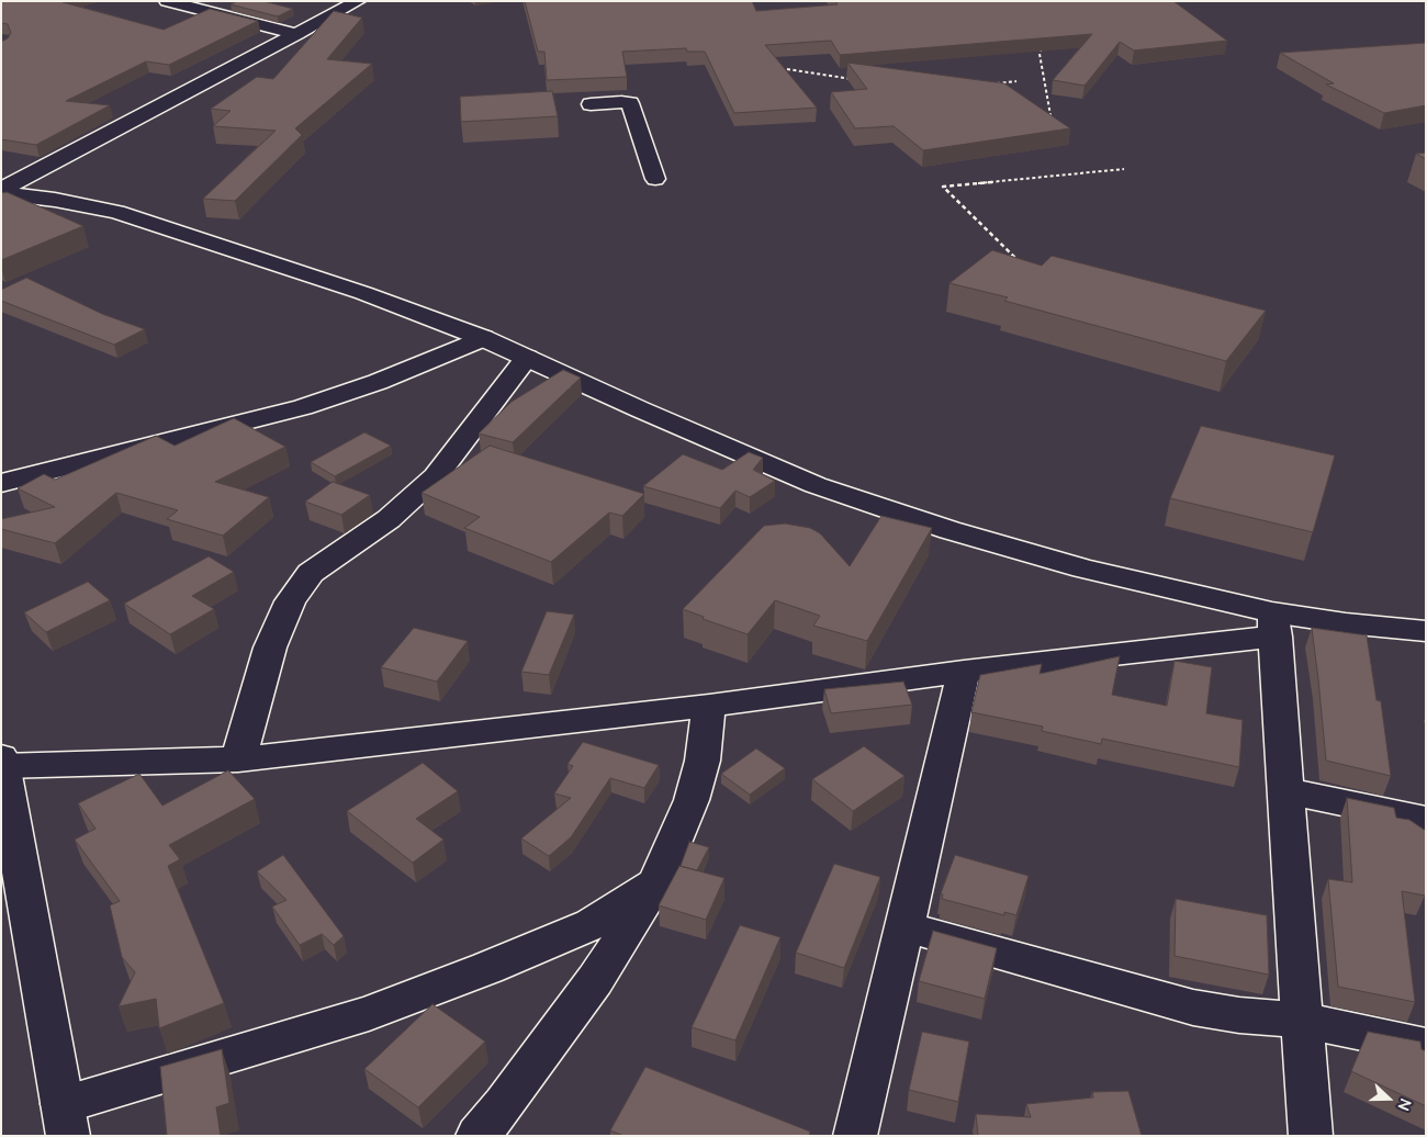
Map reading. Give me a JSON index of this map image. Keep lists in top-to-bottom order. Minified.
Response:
{"north":"right"}
